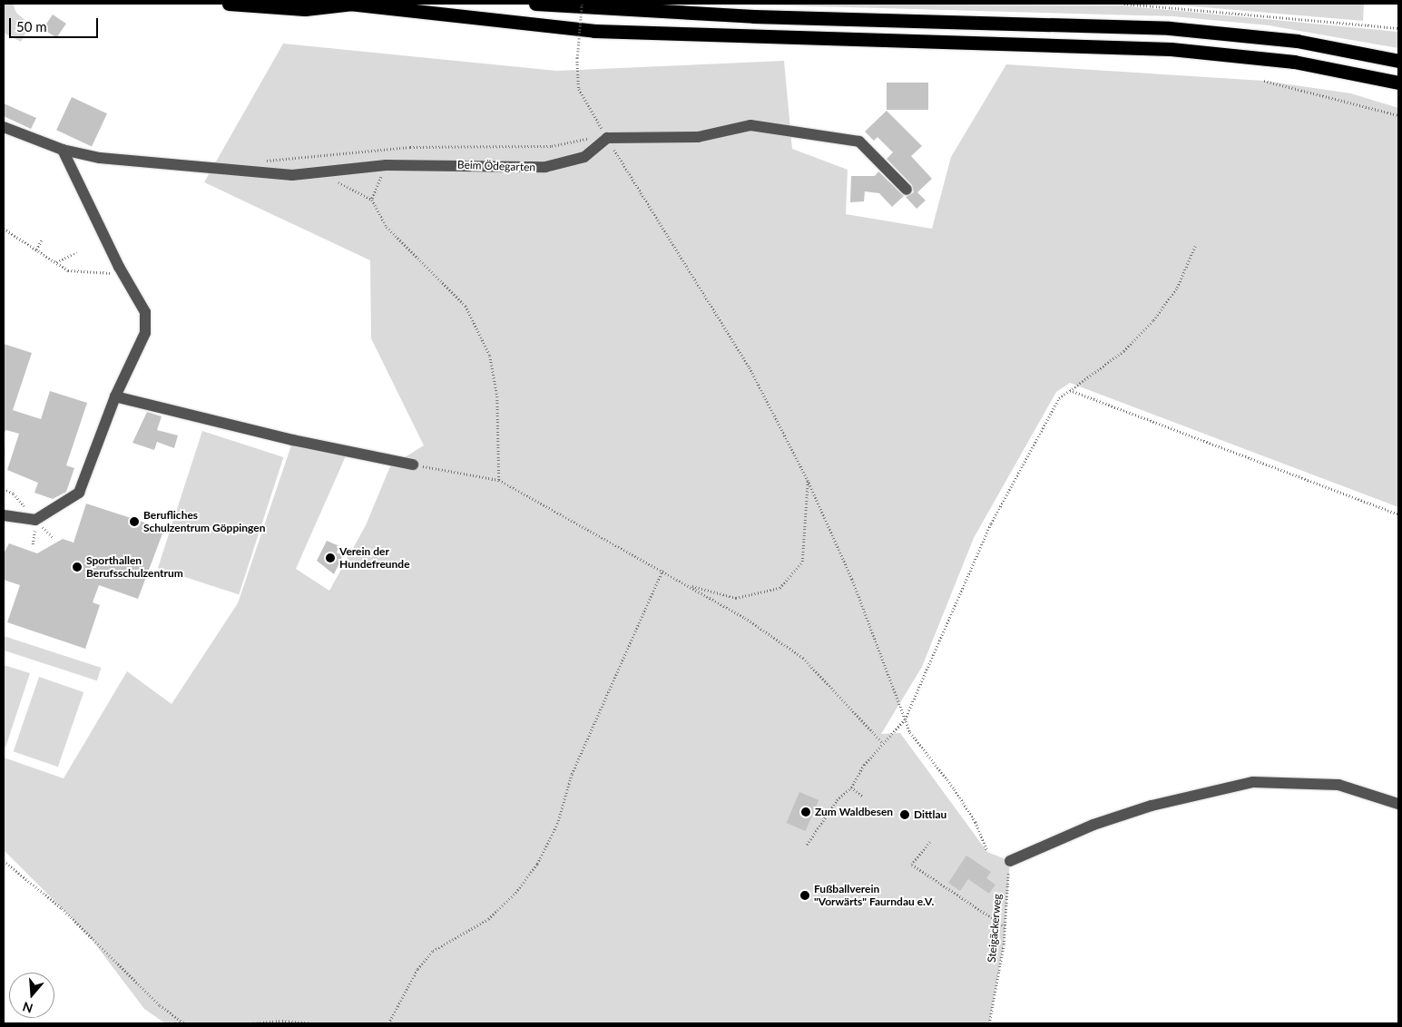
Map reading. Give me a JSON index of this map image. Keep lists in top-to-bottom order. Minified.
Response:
{"streets":{"lane":["Beim Ödegarten"],"path":["Steigäckerweg"]},"places":["Berufliches Schulzentrum Göppingen","Verein der Hundefreunde","Sporthallen Berufsschulzentrum","Zum Waldbesen","Dittlau","Fußballverein \"Vorwärts\" Faurndau e.V."],"scale_bar":"50 m","north":"bottom"}
